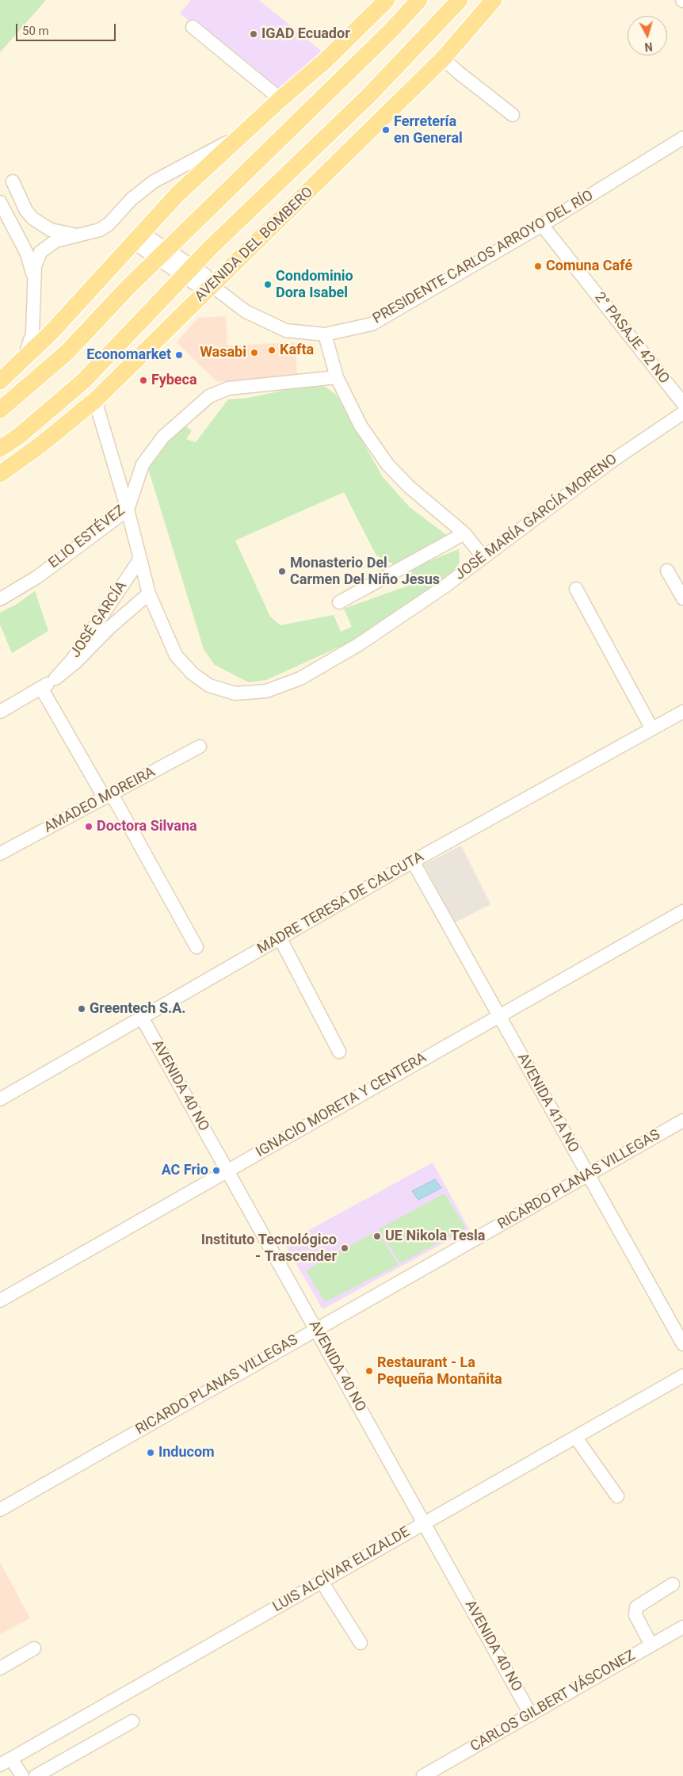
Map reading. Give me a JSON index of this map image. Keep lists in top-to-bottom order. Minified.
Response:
{"streets":{"main road":["AVENIDA DEL BOMBERO"],"street":["PRESIDENTE CARLOS ARROYO DEL RÍO","2° PASAJE 42 NO","JOSÉ MARÍA GARCÍA MORENO","ELIO ESTÉVEZ","JOSÉ GARCÍA","AMADEO MOREIRA","MADRE TERESA DE CALCUTA","AVENIDA 40 NO","AVENIDA 41A NO","IGNACIO MORETA Y CENTERA","RICARDO PLANAS VILLEGAS","LUIS ALCÍVAR ELIZALDE","CARLOS GILBERT VÁSCONEZ"]},"crossings":[["AVENIDA DEL BOMBERO","PRESIDENTE CARLOS ARROYO DEL RÍO"],["AVENIDA DEL BOMBERO","JOSÉ MARÍA GARCÍA MORENO"],["PRESIDENTE CARLOS ARROYO DEL RÍO","2° PASAJE 42 NO"],["JOSÉ MARÍA GARCÍA MORENO","ELIO ESTÉVEZ"],["JOSÉ MARÍA GARCÍA MORENO","JOSÉ GARCÍA"],["MADRE TERESA DE CALCUTA","AVENIDA 40 NO"],["MADRE TERESA DE CALCUTA","AVENIDA 41A NO"],["AVENIDA 40 NO","IGNACIO MORETA Y CENTERA"],["AVENIDA 40 NO","RICARDO PLANAS VILLEGAS"],["AVENIDA 40 NO","LUIS ALCÍVAR ELIZALDE"],["AVENIDA 40 NO","CARLOS GILBERT VÁSCONEZ"],["AVENIDA 41A NO","IGNACIO MORETA Y CENTERA"],["AVENIDA 41A NO","RICARDO PLANAS VILLEGAS"]],"places":["IGAD Ecuador","Ferretería en General","Comuna Café","Condominio Dora Isabel","Kafta","Wasabi","Economarket","Fybeca","Monasterio Del Carmen Del Niño Jesus","Doctora Silvana","Greentech S.A.","AC Frio","UE Nikola Tesla","Instituto Tecnológico - Trascender","Restaurant - La Pequeña Montañita","Inducom"],"scale_bar":"50 m","north":"bottom"}
